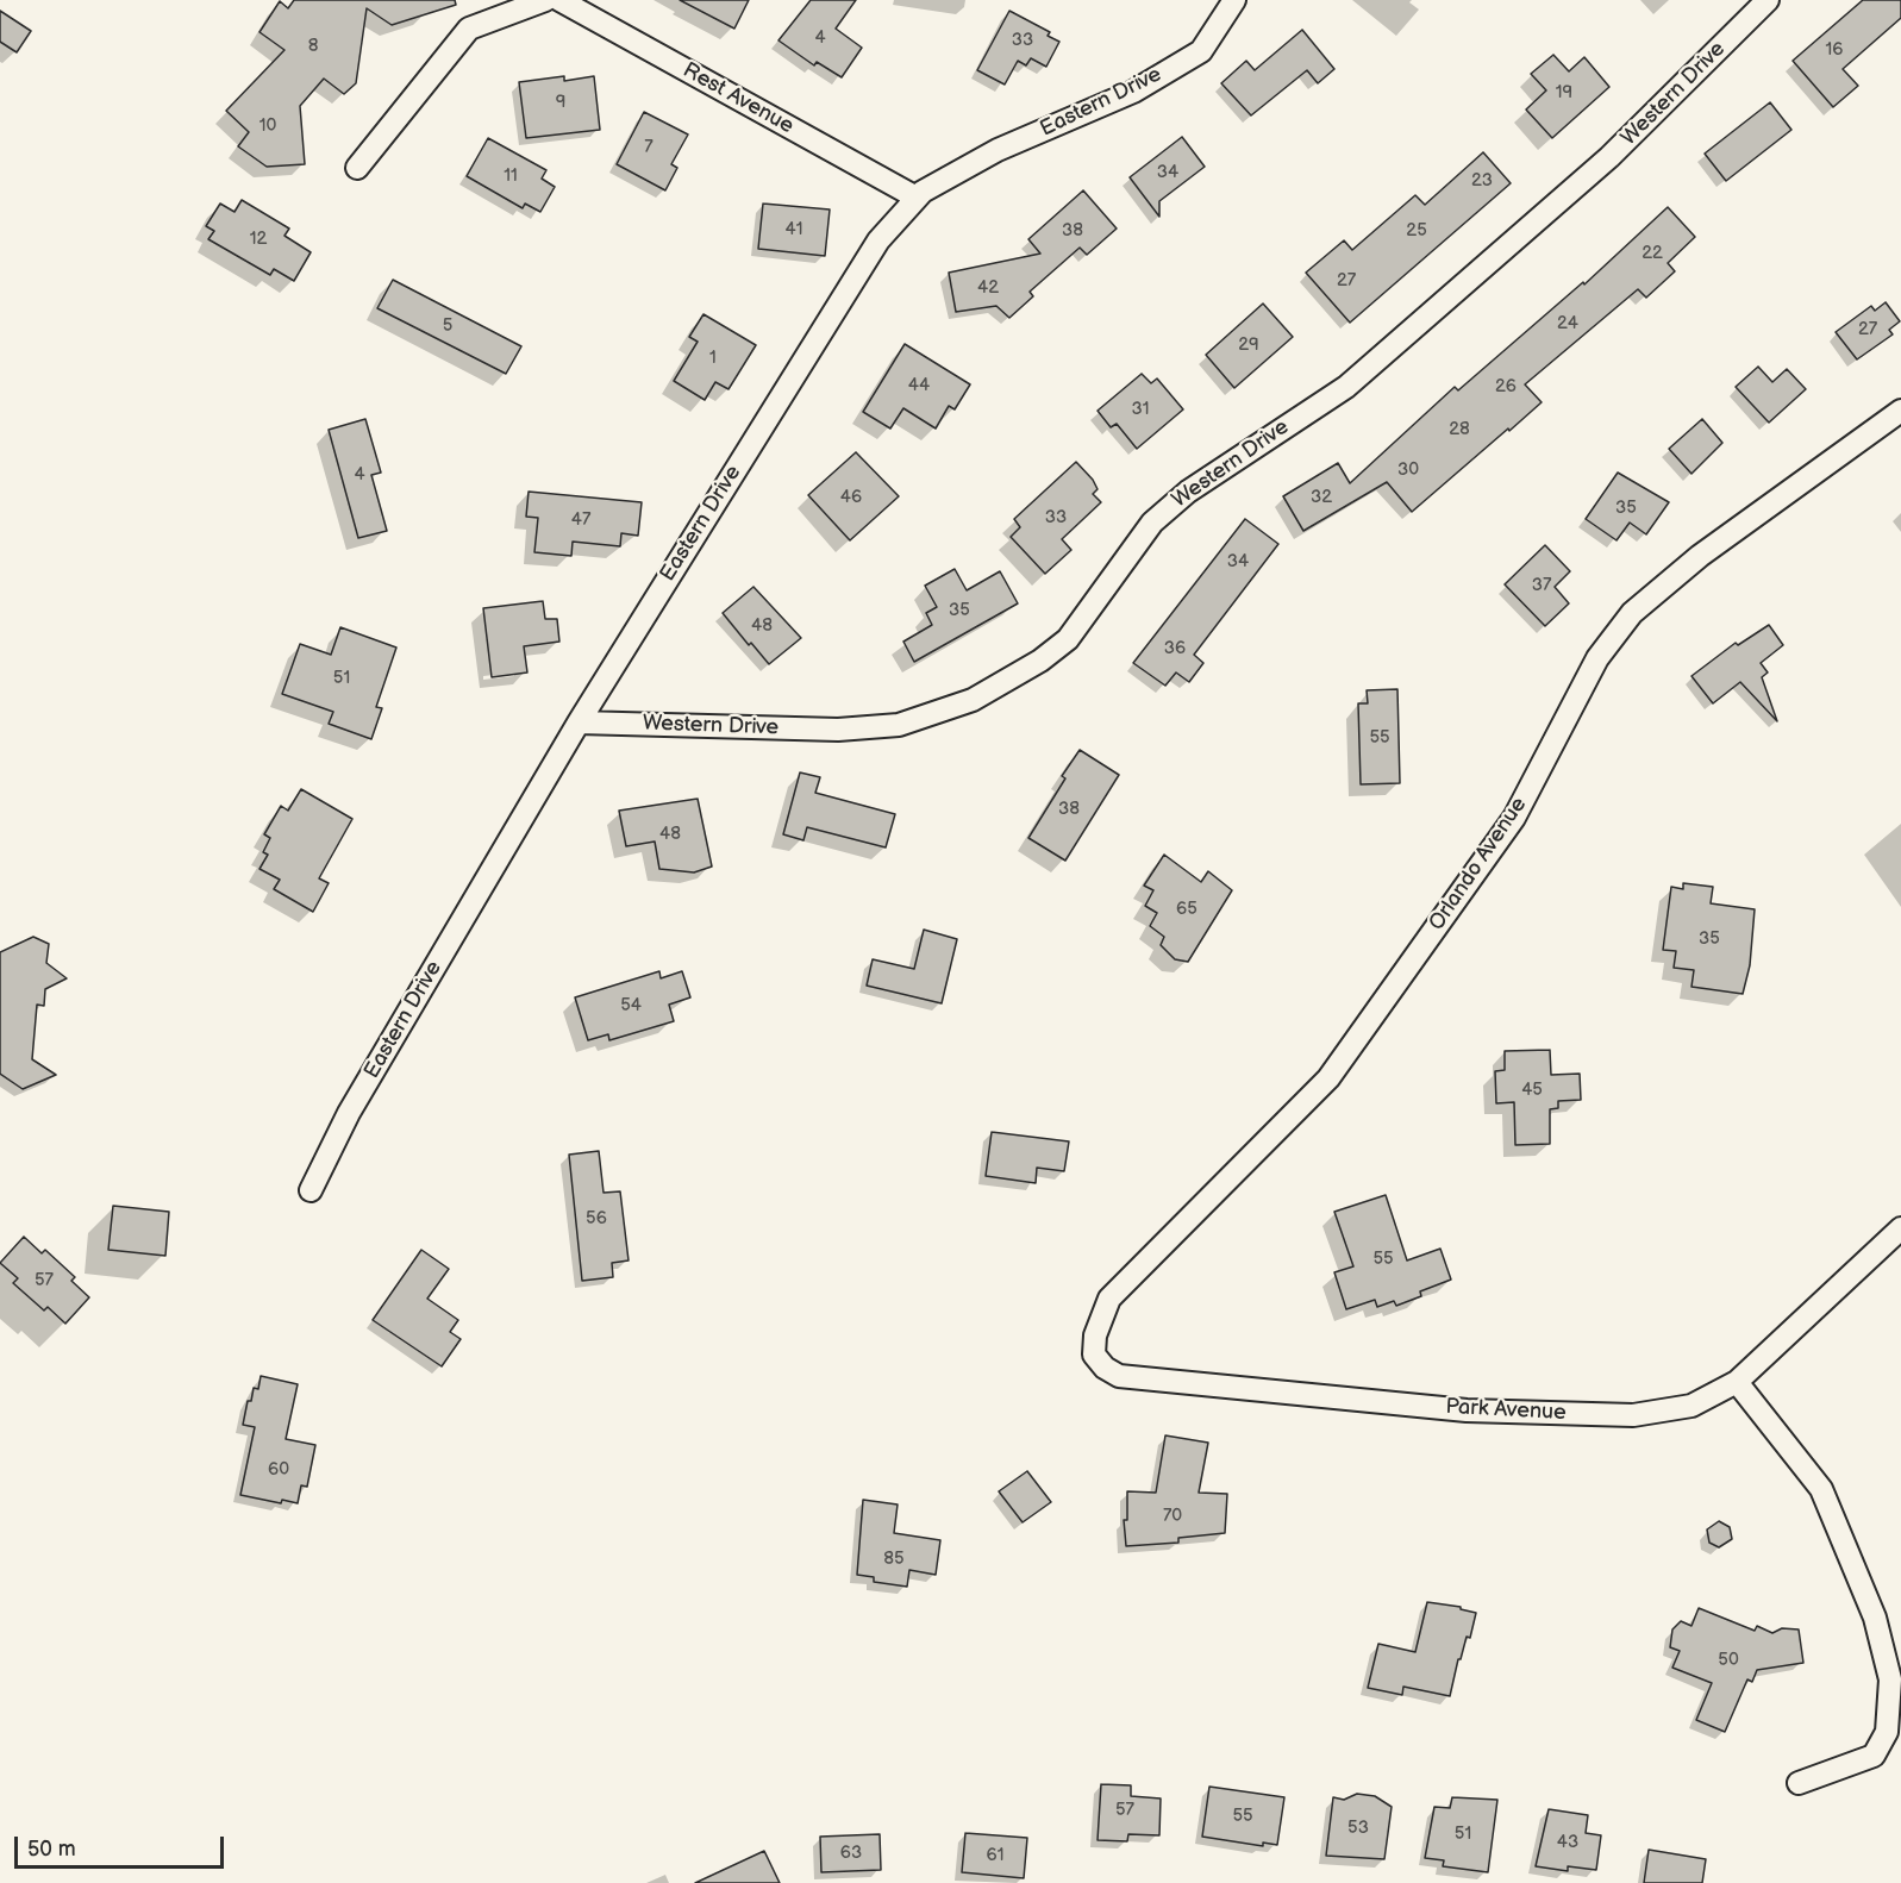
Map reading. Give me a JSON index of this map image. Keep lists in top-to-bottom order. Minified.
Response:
{"streets":{"street":["Western Drive","Rest Avenue","Eastern Drive","Orlando Avenue","Park Avenue"]},"crossings":[["Western Drive","Eastern Drive"],["Rest Avenue","Eastern Drive"],["Orlando Avenue","Park Avenue"]],"house_numbers":["4","33","8","16","19","9","10","7","34","11","23","41","38","25","12","22","27","42","24","5","27","29","1","44","26","31","28","30","4","46","32","35","33","47","34","37","35","48","36","51","55","38","48","65","35","54","45","56","55","57","60","70","85","50","57","55","53","51","43","63","61"],"scale_bar":"50 m"}
